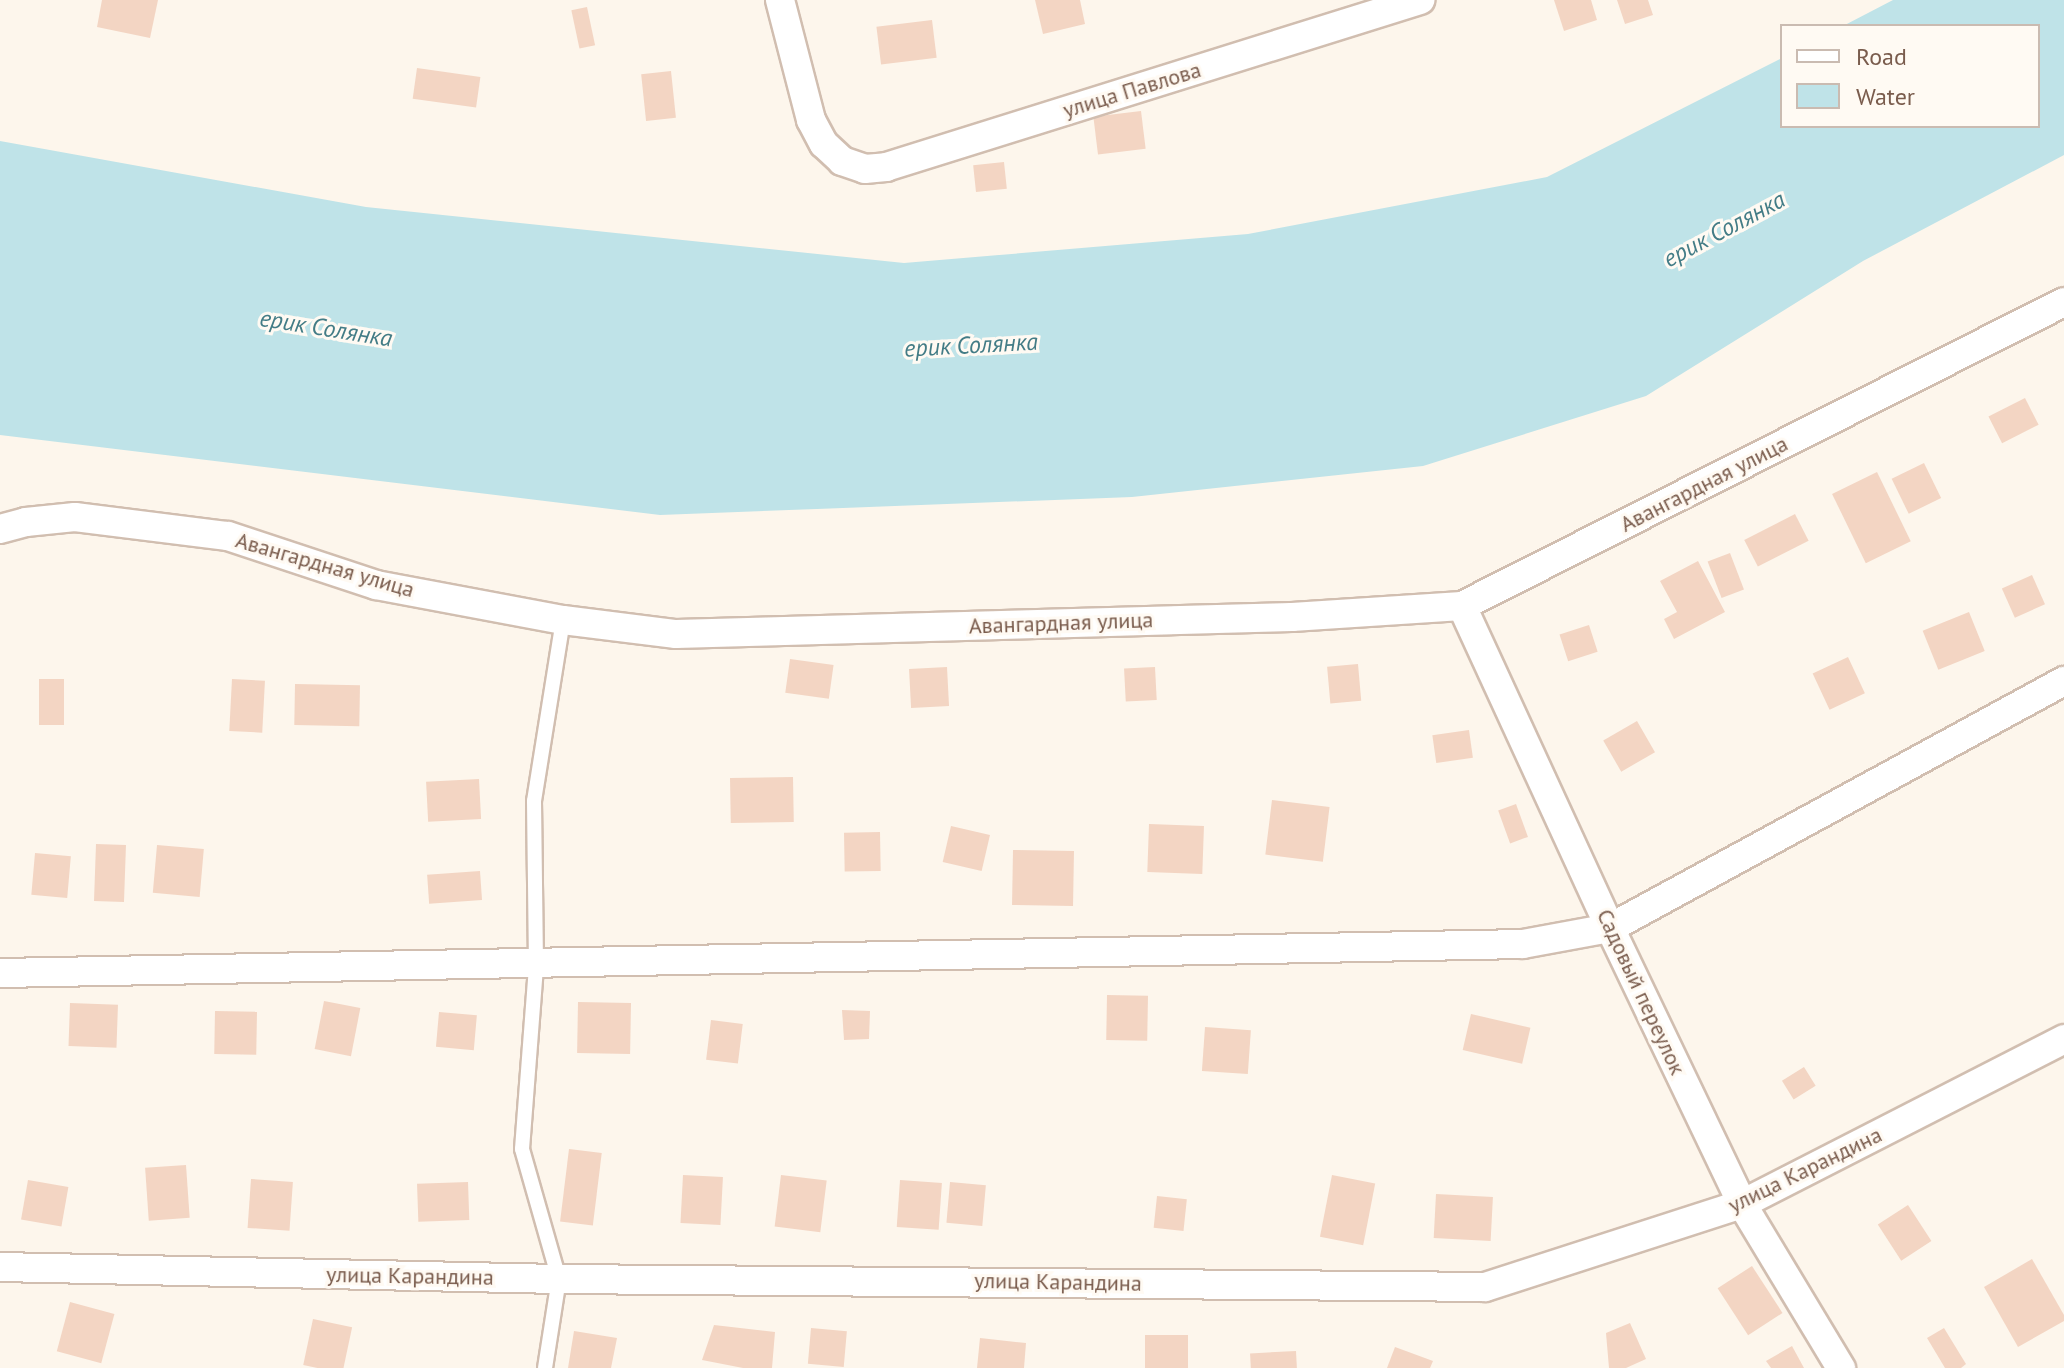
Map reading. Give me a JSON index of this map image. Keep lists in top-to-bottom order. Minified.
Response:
{"streets":{"street":["улица Павлова","Авангардная улица","Садовый переулок","улица Карандина"]},"crossings":[["Авангардная улица","Садовый переулок"],["Садовый переулок","улица Карандина"]],"water":["ерик Солянка"],"legend":["Road","Water"]}
